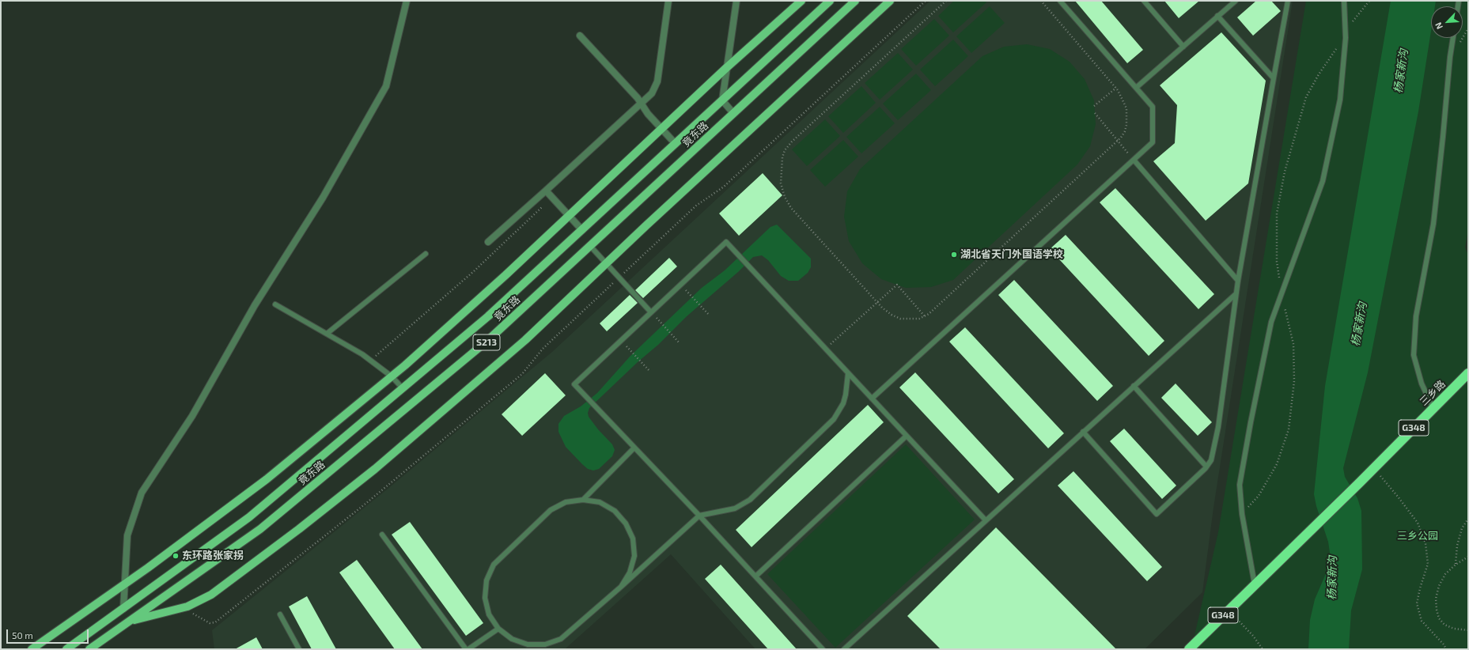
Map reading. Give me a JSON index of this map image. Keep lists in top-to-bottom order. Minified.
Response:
{"streets":{"highway":["三乡路","G348"],"main road":["竟东路","S213"]},"crossings":[["三乡路","G348"]],"water":["杨家新沟"],"parks":["三乡公园"],"places":["湖北省天门外国语学校","东环路张家拐"],"scale_bar":"50 m","north":"bottom left"}
